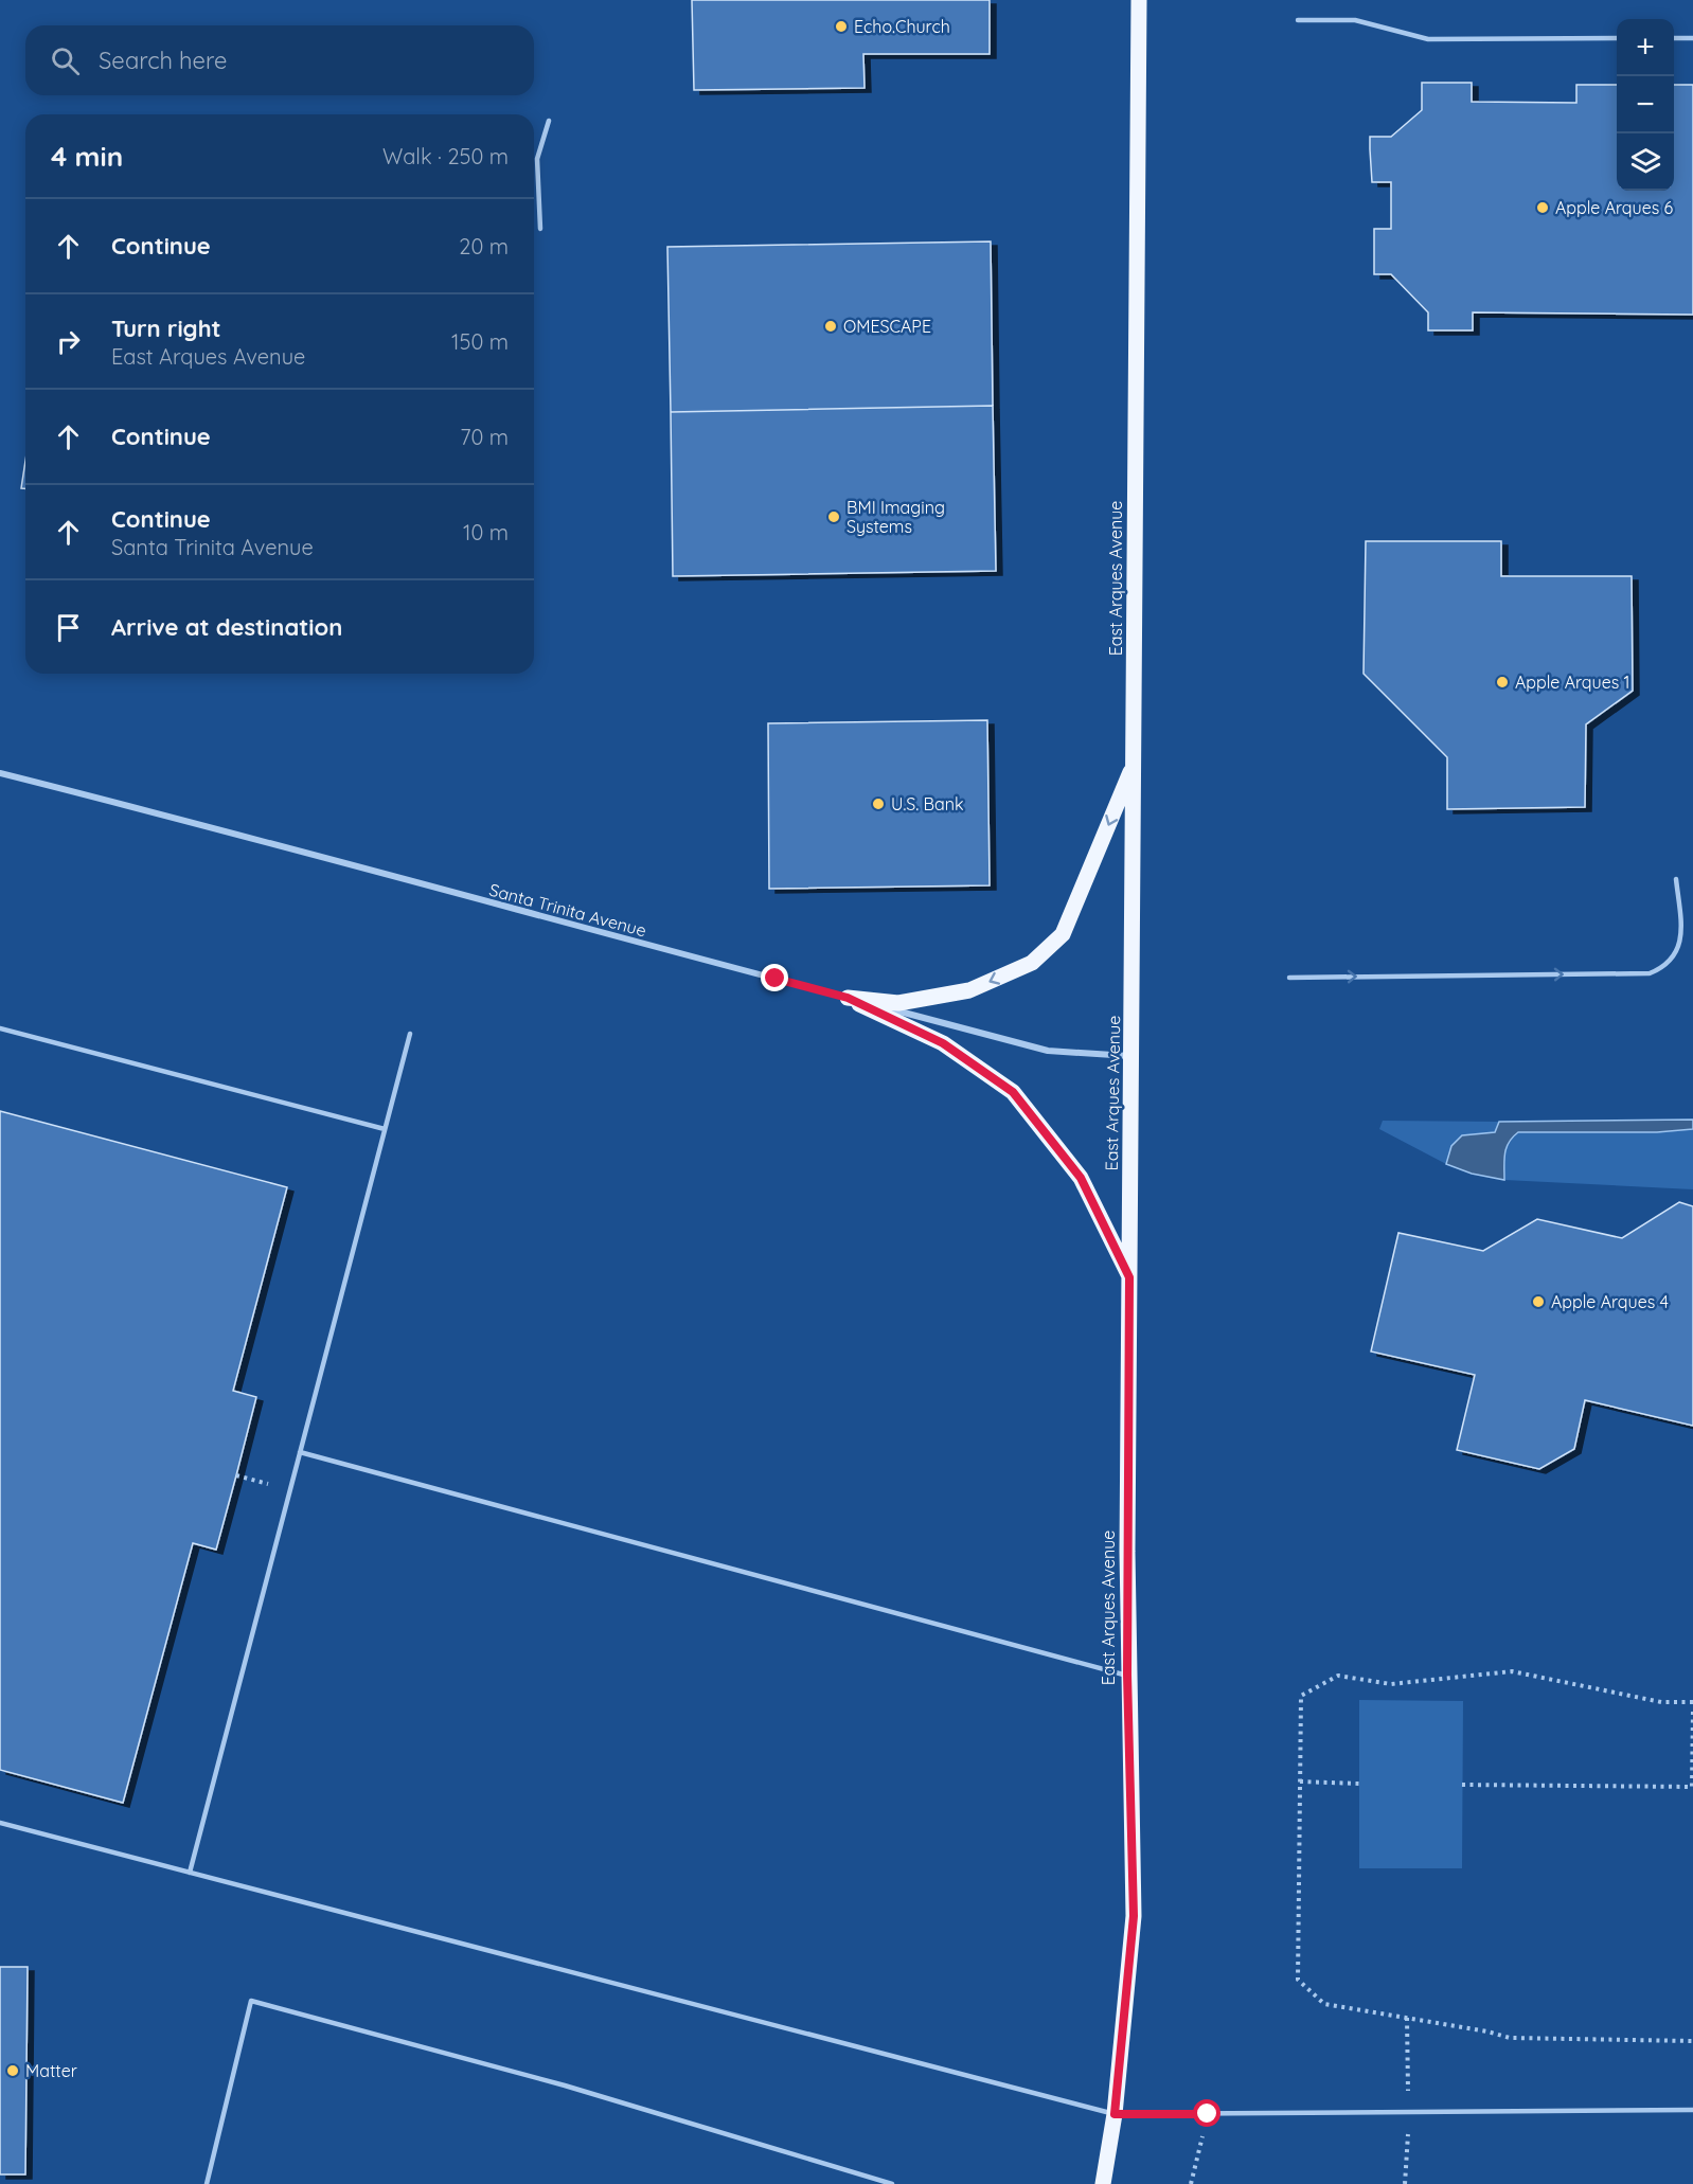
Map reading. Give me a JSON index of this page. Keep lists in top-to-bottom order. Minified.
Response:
{"streets":{"main road":["East Arques Avenue"],"street":["Santa Trinita Avenue"]},"crossings":[["East Arques Avenue","Santa Trinita Avenue"]],"places":["Echo.Church","Apple Arques 6","OMESCAPE","BMI Imaging Systems","Apple Arques 1","U.S. Bank","Apple Arques 4","Matter"],"page":{"map_buttons":["+","−"],"search":"Search here","heading":["4 min","Walk · 250 m"],"list":[["Continue","20 m"],["Turn right","East Arques Avenue","150 m"],["Continue","70 m"],["Continue","Santa Trinita Avenue","10 m"],"Arrive at destination"]}}
